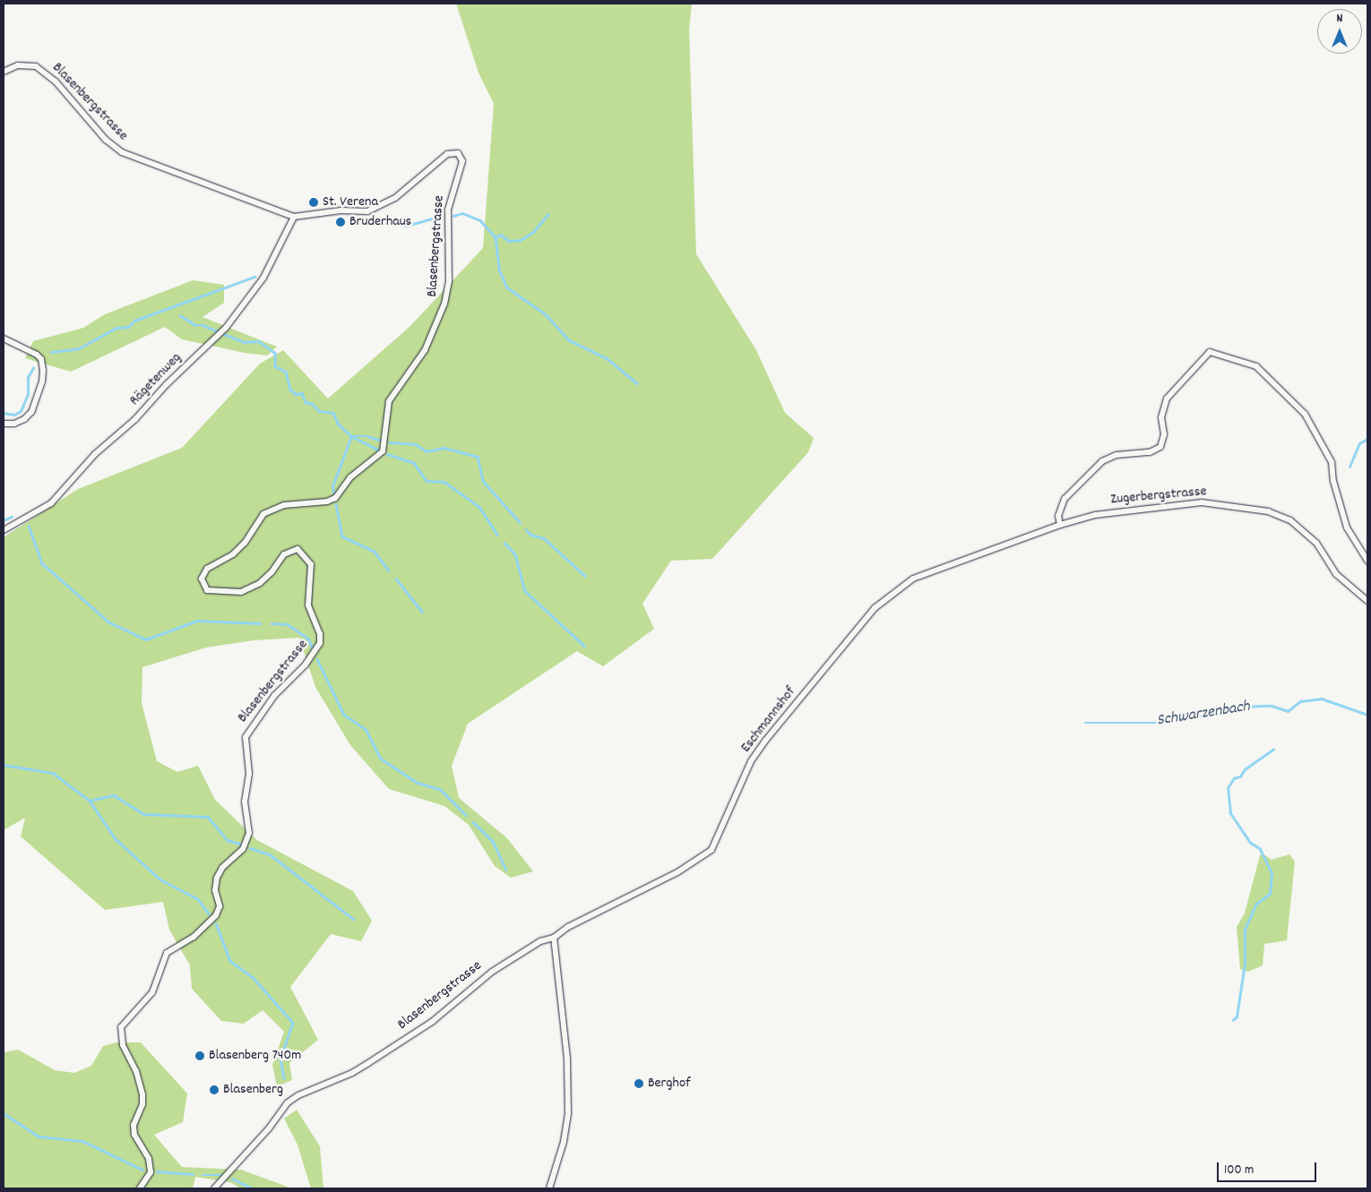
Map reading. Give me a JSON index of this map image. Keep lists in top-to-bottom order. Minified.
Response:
{"streets":{"street":["Blasenbergstrasse","Rägetenweg","Zugerbergstrasse","Eschmannshof"]},"crossings":[["Blasenbergstrasse","Rägetenweg"],["Blasenbergstrasse","Eschmannshof"],["Zugerbergstrasse","Eschmannshof"]],"water":["Schwarzenbach"],"places":["St. Verena","Bruderhaus","Blasenberg 740m","Berghof","Blasenberg"],"scale_bar":"100 m","north":"top"}
